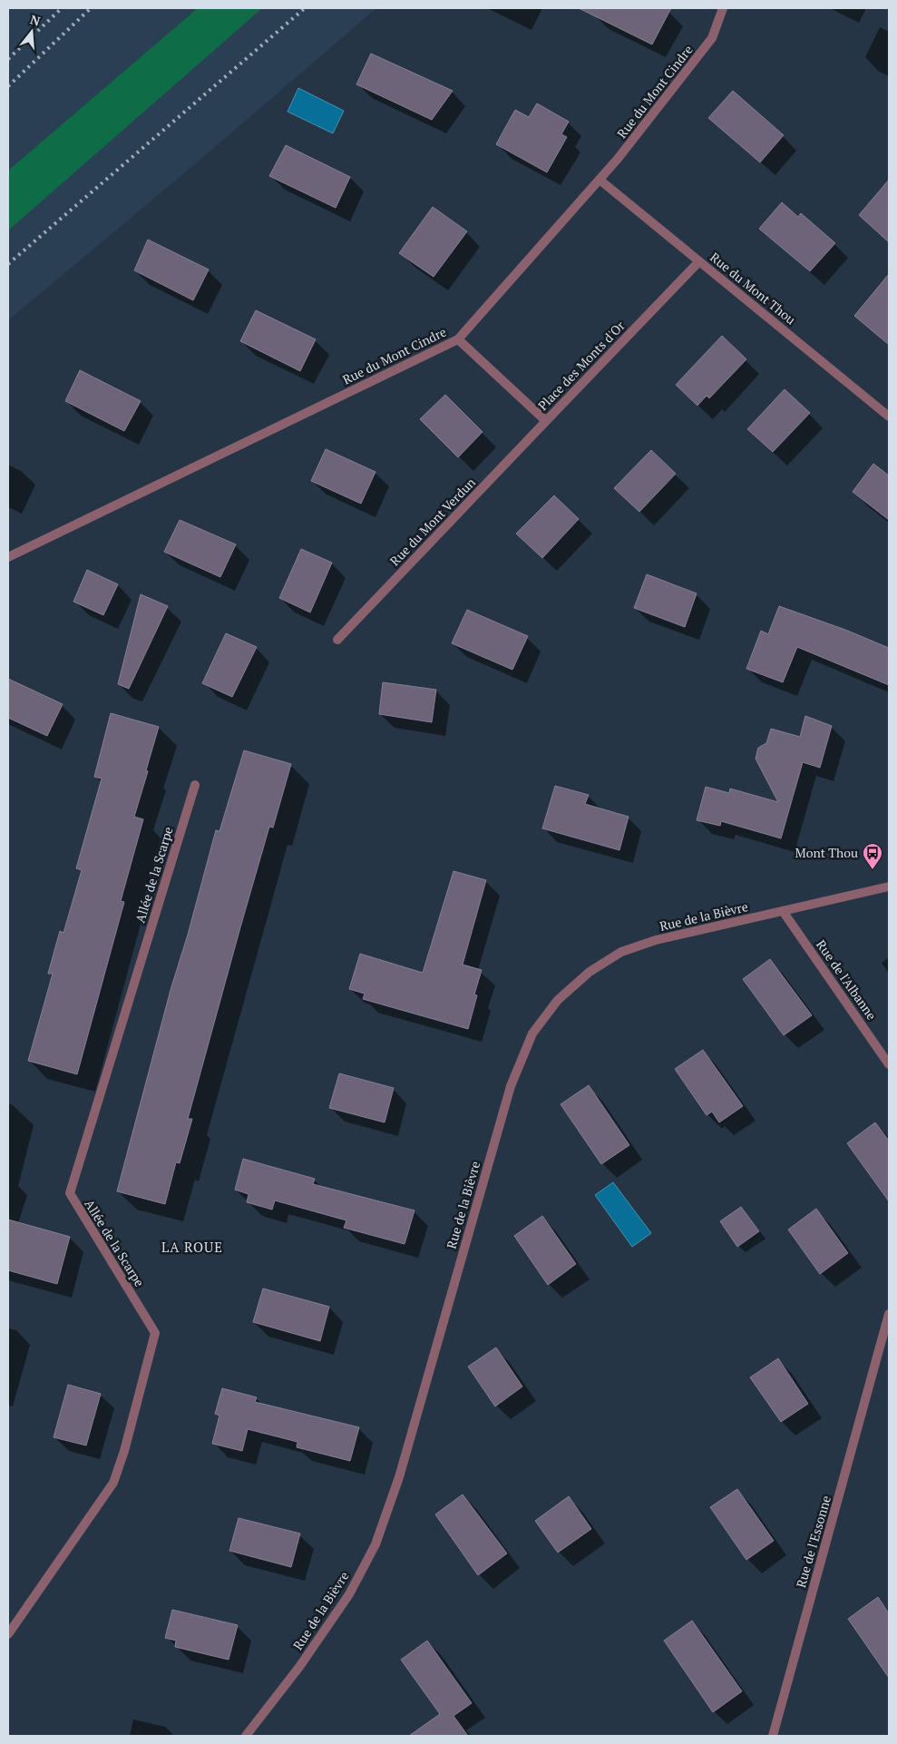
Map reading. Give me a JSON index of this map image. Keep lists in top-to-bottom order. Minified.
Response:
{"streets":{"street":["Rue du Mont Cindre","Rue du Mont Thou","Place des Monts d'Or","Rue du Mont Verdun","Allée de la Scarpe","Rue de la Bièvre","Rue de l'Albanne","Rue de l'Essonne"]},"crossings":[["Rue du Mont Cindre","Rue du Mont Thou"],["Rue du Mont Cindre","Place des Monts d'Or"],["Rue du Mont Thou","Place des Monts d'Or"],["Place des Monts d'Or","Rue du Mont Verdun"],["Rue de la Bièvre","Rue de l'Albanne"]],"districts":["LA ROUE"],"places":{"bus stop":["Mont Thou"]},"north":"top"}
